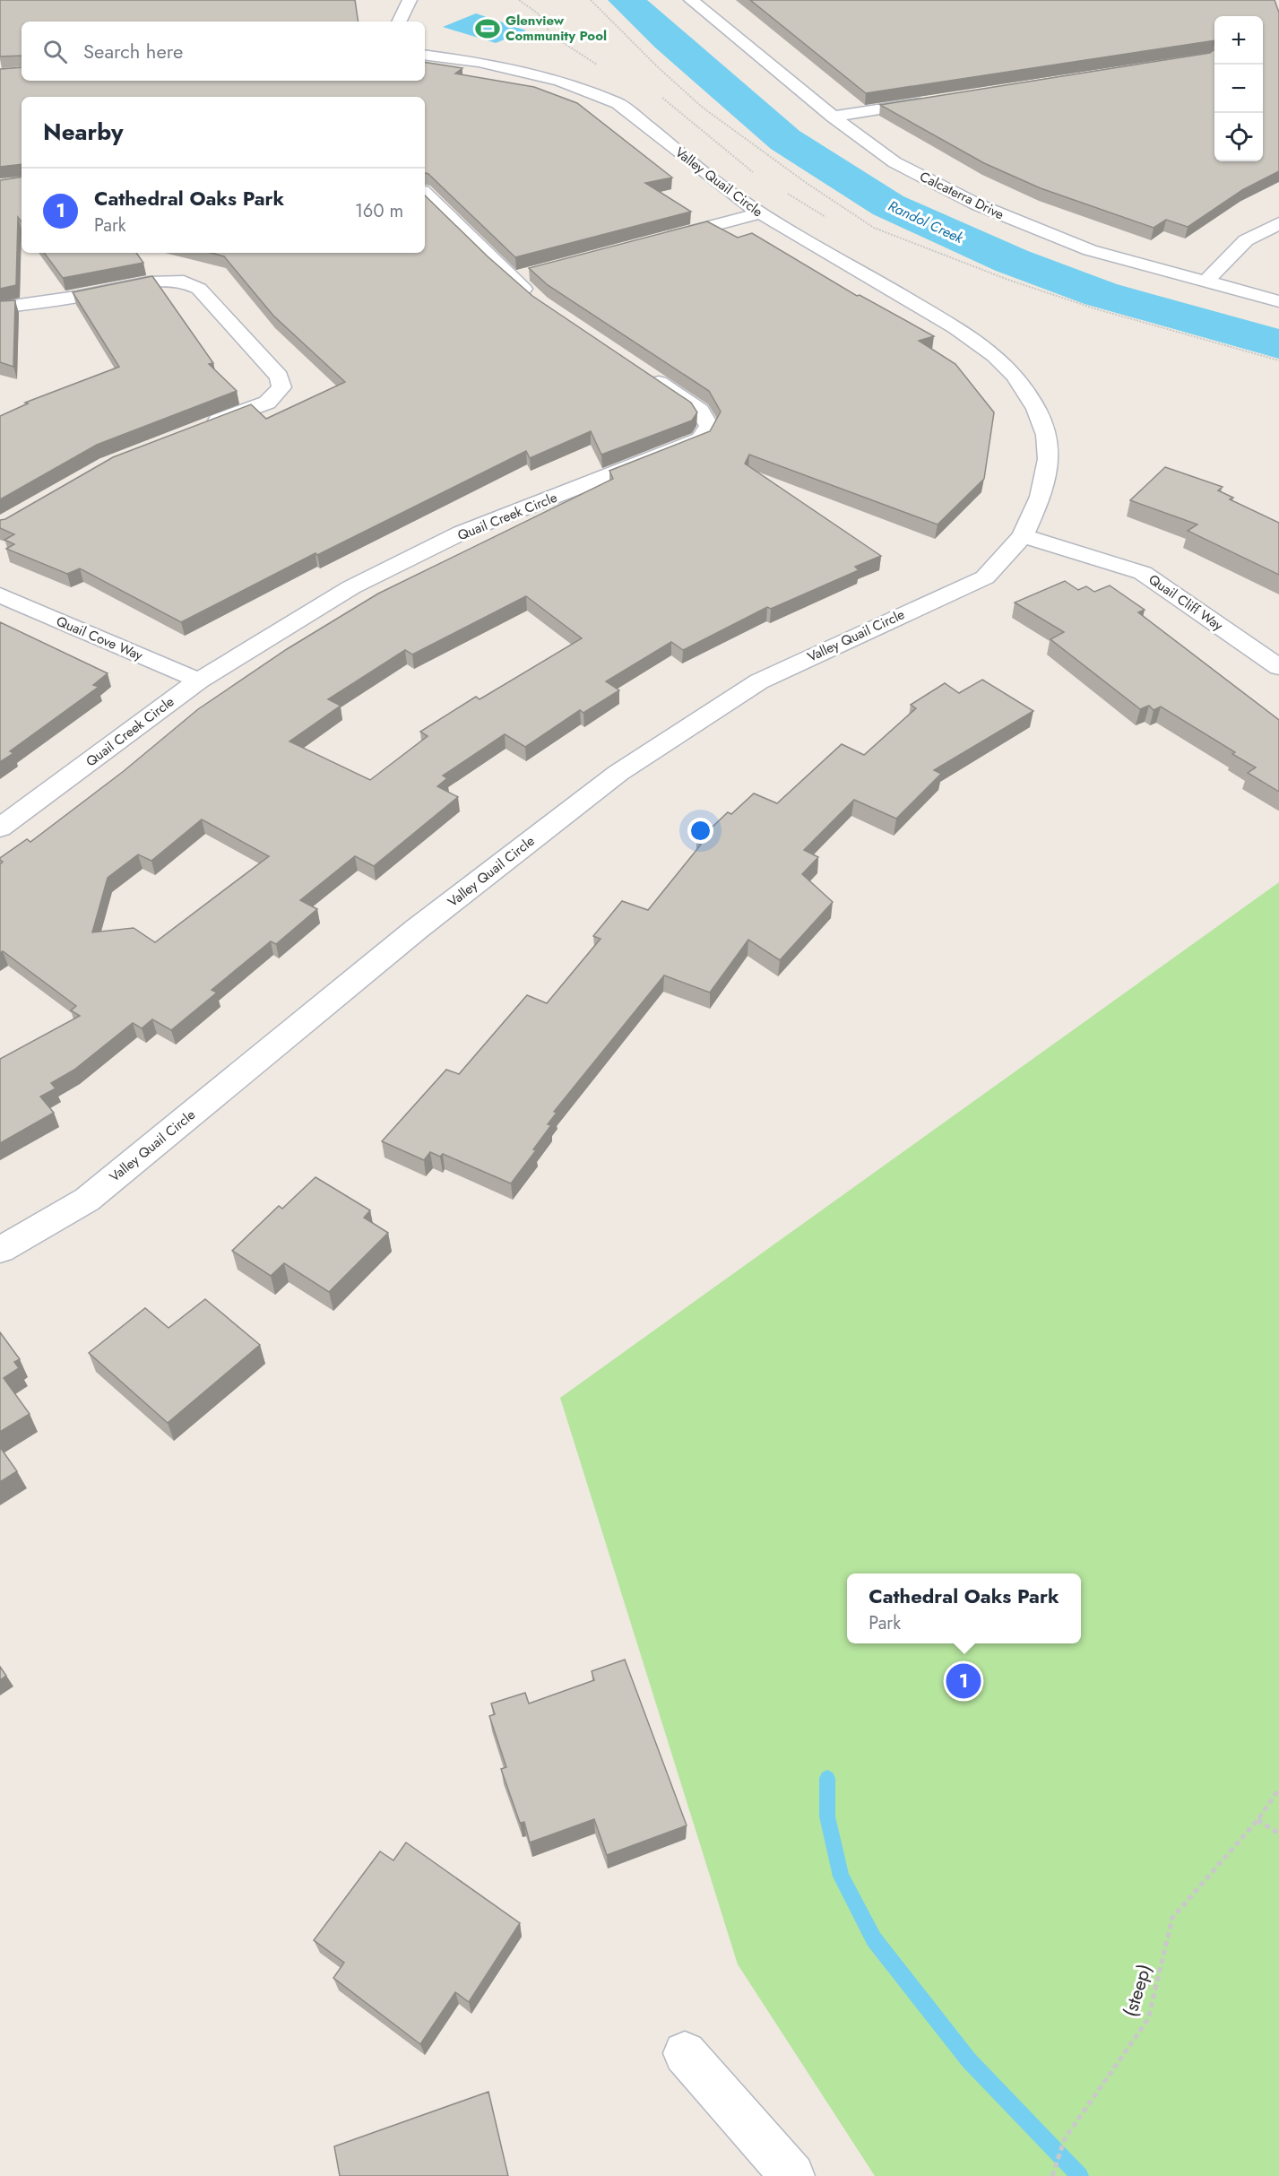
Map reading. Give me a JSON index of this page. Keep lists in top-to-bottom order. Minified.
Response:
{"streets":{"street":["Valley Quail Circle","Calcaterra Drive","Quail Creek Circle","Quail Cliff Way","Quail Cove Way"],"path":["(steep)"]},"crossings":[["Valley Quail Circle","Quail Cliff Way"],["Quail Creek Circle","Quail Cove Way"]],"water":["Randol Creek"],"places":{"sports":["Glenview Community Pool"]},"page":{"map_buttons":["+","−"],"search":"Search here","heading":"Nearby","list":[{"mark":"1","name":"Cathedral Oaks Park","note":"Park","value":"160 m"}],"popup":["Cathedral Oaks Park","Park"],"pins":"1"}}
